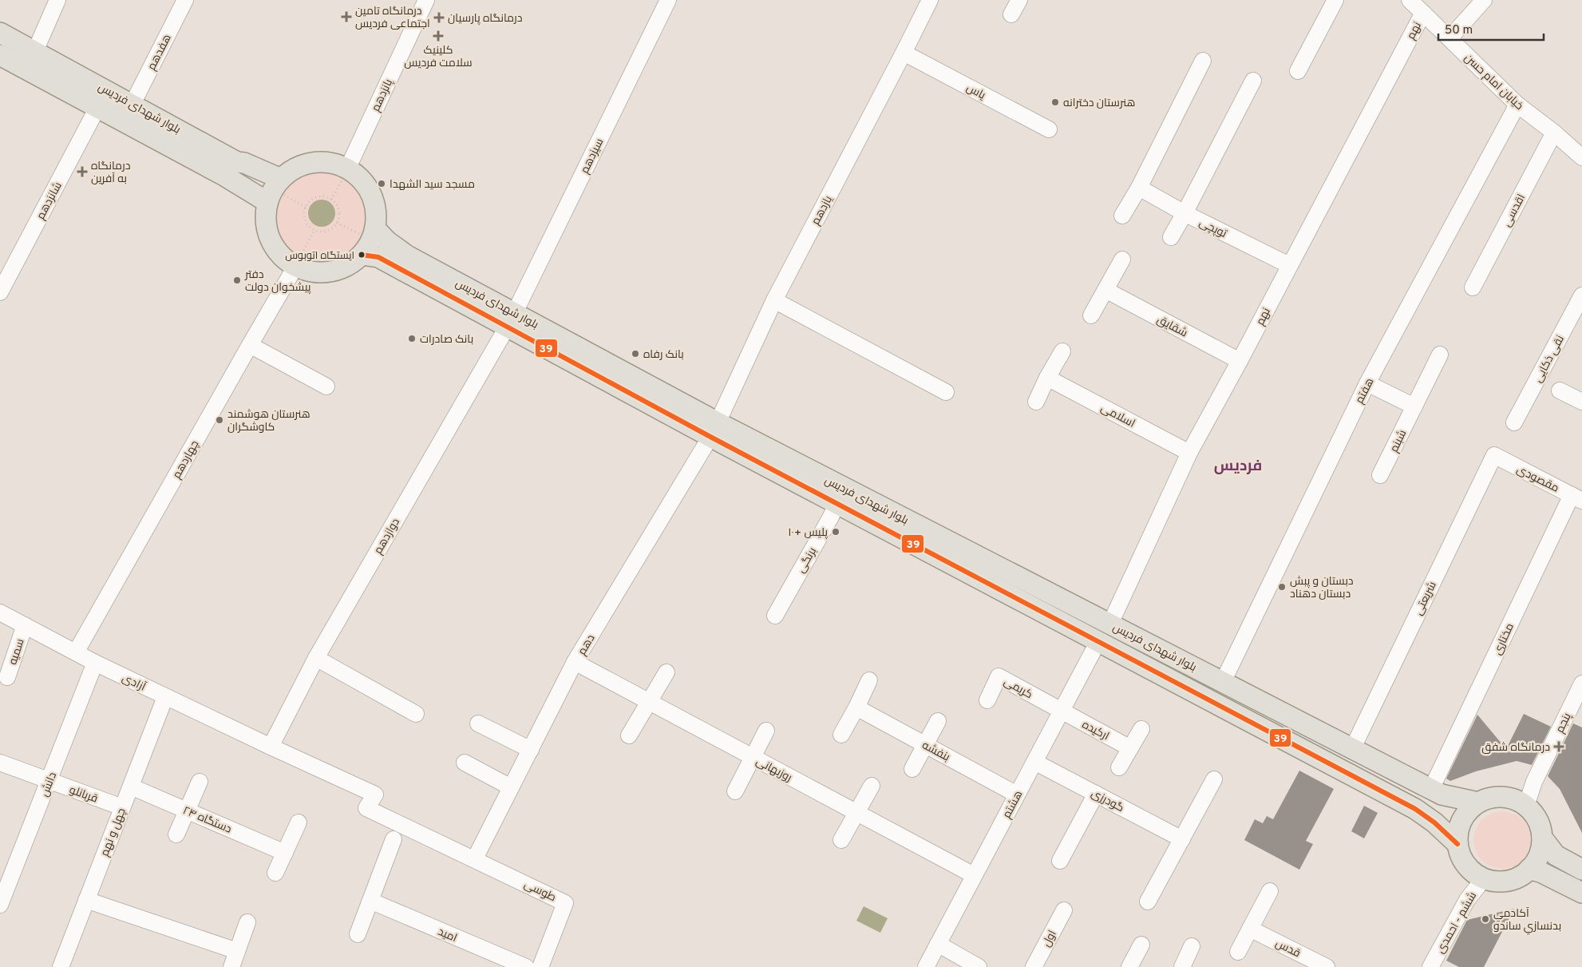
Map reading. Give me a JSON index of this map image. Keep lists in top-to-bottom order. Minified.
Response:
{"streets":{"main road":["بلوار شهدای فردیس"],"street":["نهم","هفدهم","خیابان امام حسن","یاس","پانزدهم","سیزدهم","شانزدهم","یازدهم","اقدسی","توپچی","شقایق","نقی ذکایی","هفتم","اسلامی","شبنم","چهاردهم","مقصودی","دوازدهم","برنگی","شریعتی","مختاری","دهم","سمیه","آزادی","کریمی","پنجم","ارکیده","بنفشه","روزبهانی","دانش","قربانلو","گودرزی","هشتم","۲۴ دستگاه","چهل و نهم","طوسی","ششم - احمدی","امید","اول","قدس"]},"crossings":[["نهم","خیابان امام حسن"],["نهم","بلوار شهدای فردیس"],["نهم","توپچی"],["نهم","شقایق"],["نهم","اسلامی"],["هفدهم","بلوار شهدای فردیس"],["خیابان امام حسن","اقدسی"],["خیابان امام حسن","هفتم"],["یاس","یازدهم"],["بلوار شهدای فردیس","سیزدهم"],["بلوار شهدای فردیس","شانزدهم"],["بلوار شهدای فردیس","یازدهم"],["بلوار شهدای فردیس","هفتم"],["بلوار شهدای فردیس","دوازدهم"],["بلوار شهدای فردیس","برنگی"],["بلوار شهدای فردیس","دهم"],["بلوار شهدای فردیس","پنجم"],["بلوار شهدای فردیس","هشتم"],["بلوار شهدای فردیس","ششم - احمدی"],["سیزدهم","دوازدهم"],["یازدهم","دهم"],["چهاردهم","آزادی"],["مقصودی","شریعتی"],["مقصودی","مختاری"],["دوازدهم","آزادی"],["دوازدهم","طوسی"],["دهم","روزبهانی"],["دهم","طوسی"],["سمیه","آزادی"],["آزادی","دانش"],["آزادی","چهل و نهم"],["آزادی","طوسی"],["کریمی","ارکیده"],["کریمی","هشتم"],["پنجم","ششم - احمدی"],["ارکیده","هشتم"],["بنفشه","هشتم"],["روزبهانی","هشتم"],["دانش","قربانلو"],["قربانلو","چهل و نهم"],["گودرزی","هشتم"],["۲۴ دستگاه","چهل و نهم"]],"districts":["فردیس"],"places":{"health":["درمانگاه تامین اجتماعی فردیس","درمانگاه پارسیان","کلینیک سلامت فردیس","درمانگاه به آفرین","درمانگاه شفق"],"other":["هنرستان دخترانه","مسجد سید الشهدا","ایستگاه اتوبوس","دفتر پیشخوان دولت","بانک صادرات","بانک رفاه","هنرستان هوشمند کاوشگران","پلیس +۱۰","دبستان و پبش دبستان دهناد","آكادمي بدنسازي ساندو"]},"lines":["transit line 39"],"scale_bar":"50 m"}
